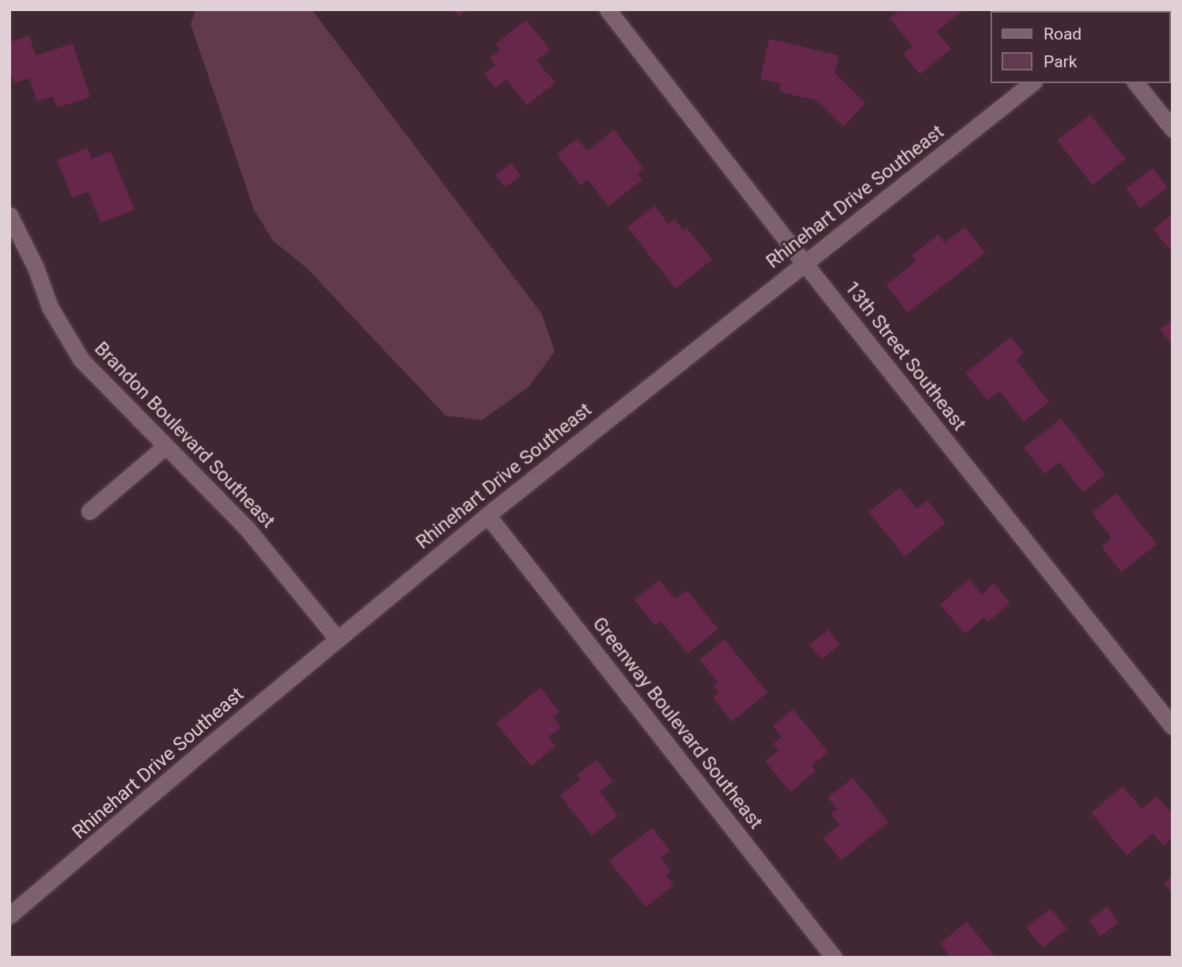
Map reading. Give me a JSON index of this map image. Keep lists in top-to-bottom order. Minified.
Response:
{"streets":{"street":["Rhinehart Drive Southeast","13th Street Southeast","Brandon Boulevard Southeast","Greenway Boulevard Southeast"]},"crossings":[["Rhinehart Drive Southeast","13th Street Southeast"],["Rhinehart Drive Southeast","Brandon Boulevard Southeast"],["Rhinehart Drive Southeast","Greenway Boulevard Southeast"]],"legend":["Road","Park"]}
